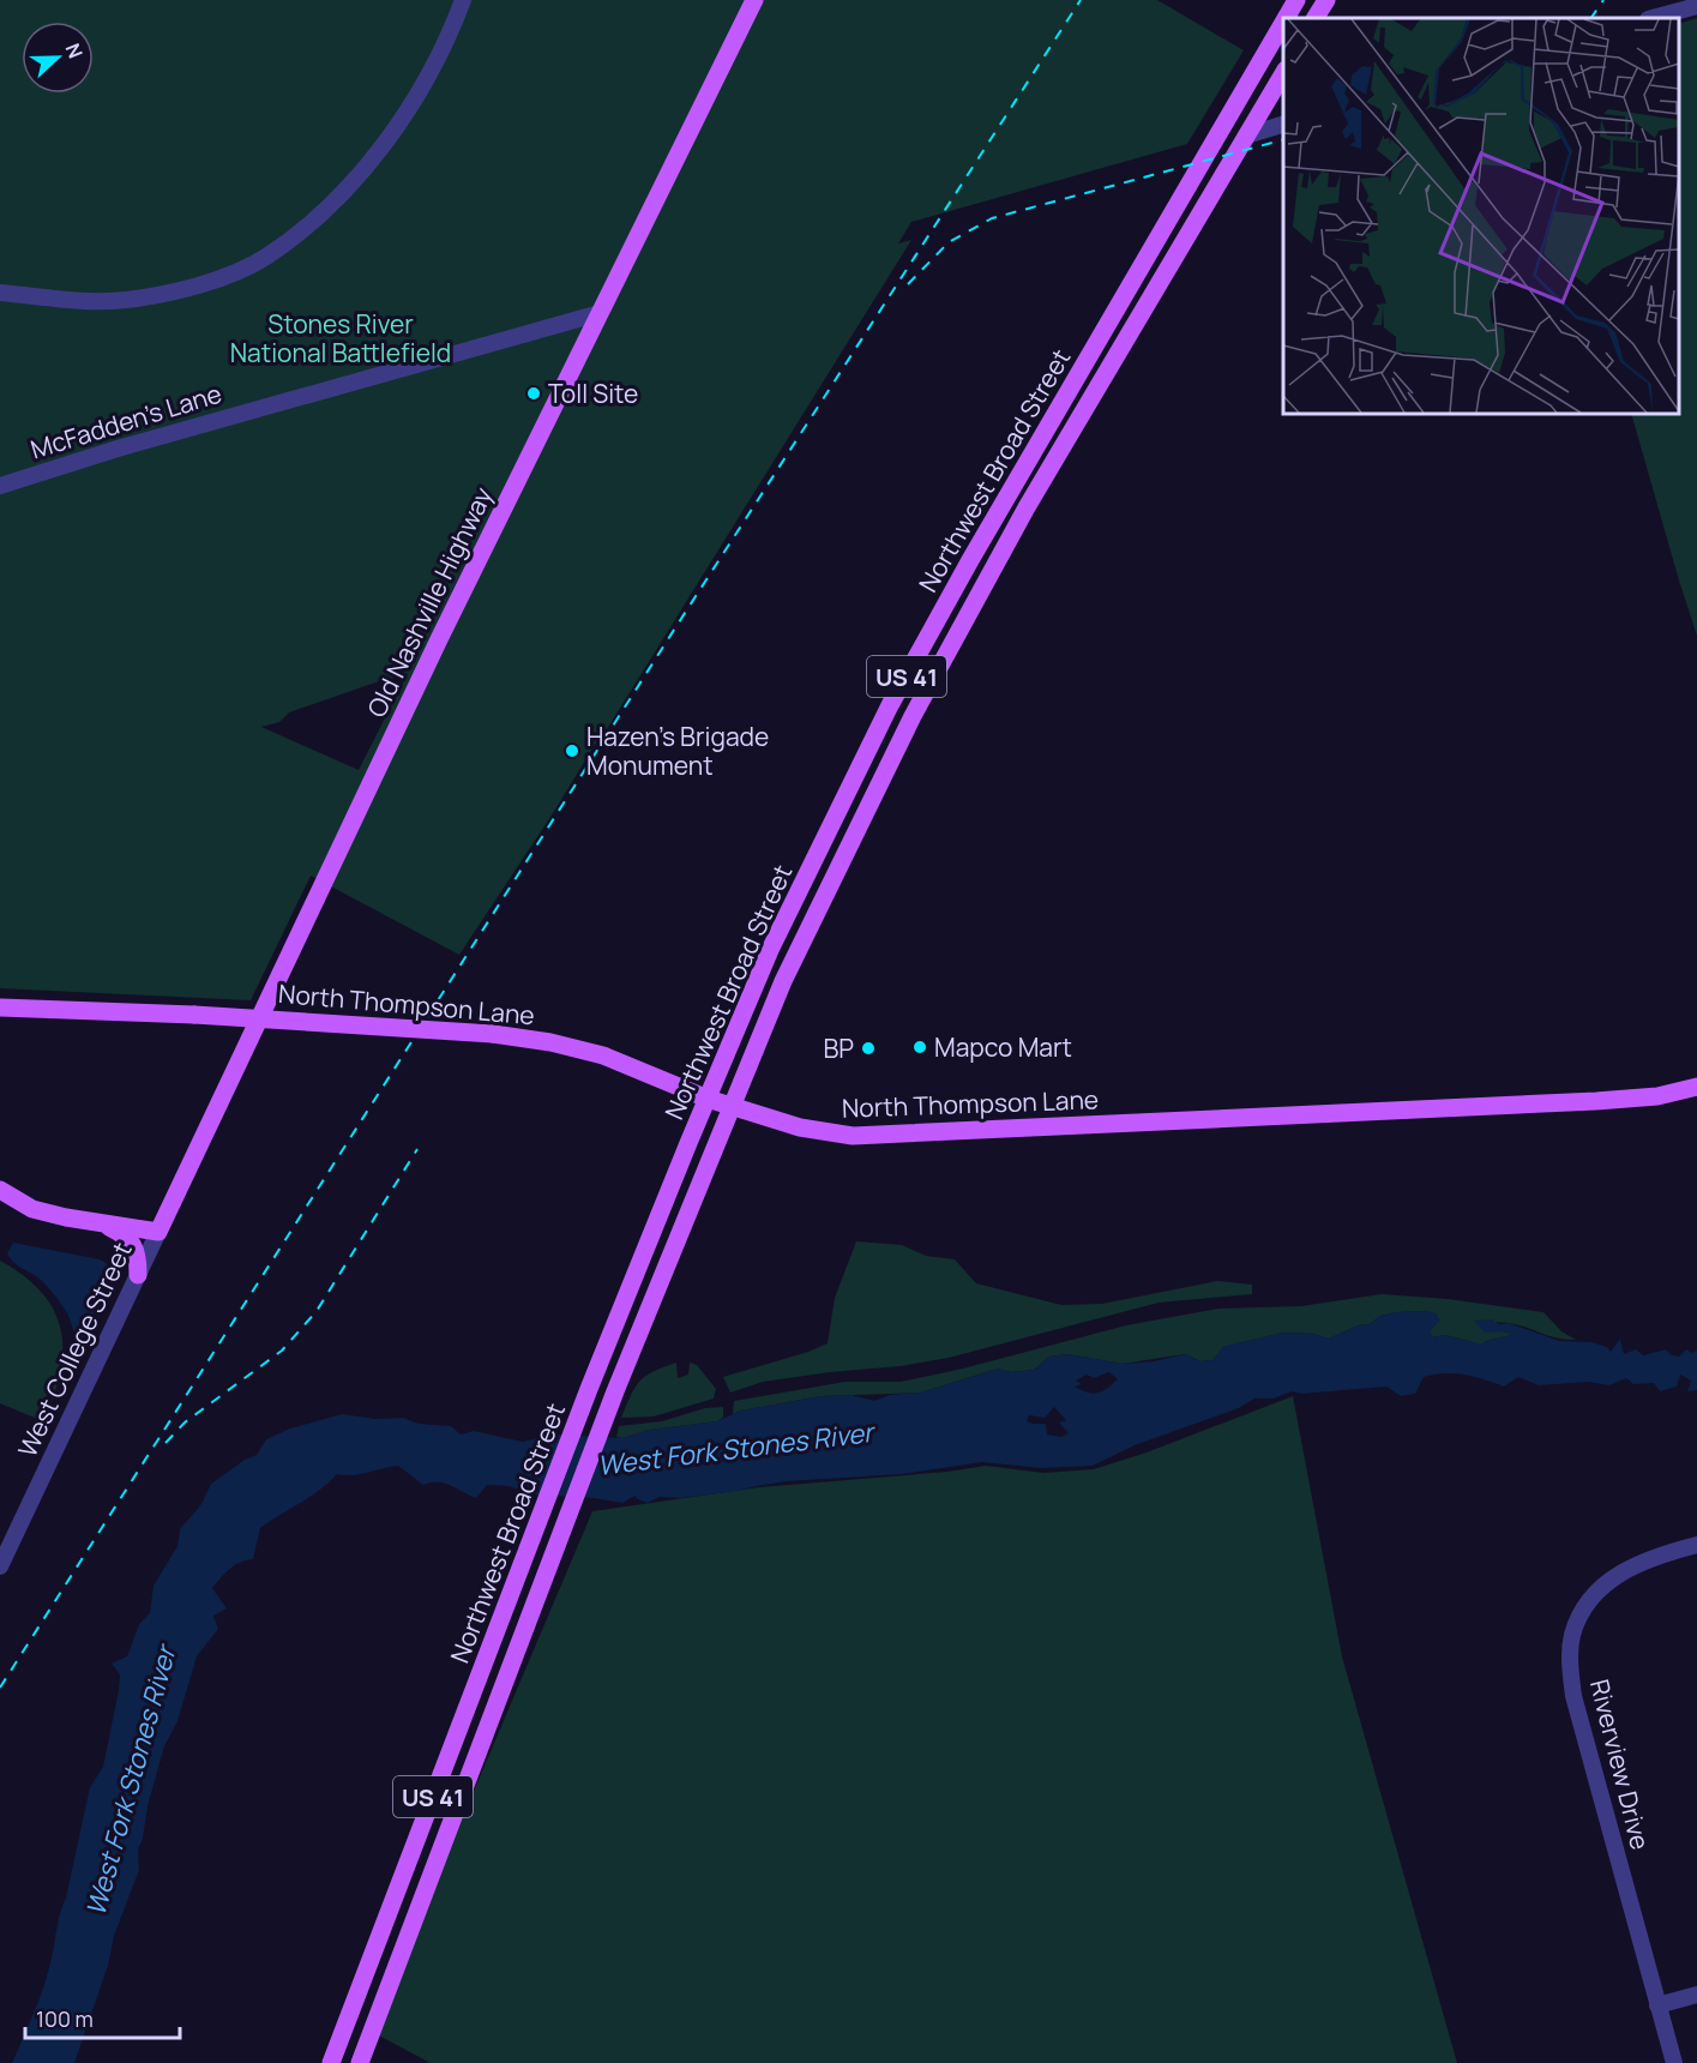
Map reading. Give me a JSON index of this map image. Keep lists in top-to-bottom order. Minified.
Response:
{"streets":{"main road":["Northwest Broad Street","Old Nashville Highway","US 41","North Thompson Lane"],"street":["McFadden's Lane","West College Street","Riverview Drive"]},"crossings":[["McFadden's Lane","Old Nashville Highway"],["Northwest Broad Street","North Thompson Lane"],["Old Nashville Highway","West College Street"]],"water":["West Fork Stones River"],"parks":["Stones River National Battlefield"],"places":["Toll Site","Hazen's Brigade Monument","Mapco Mart","BP"],"scale_bar":"100 m","north":"right"}
